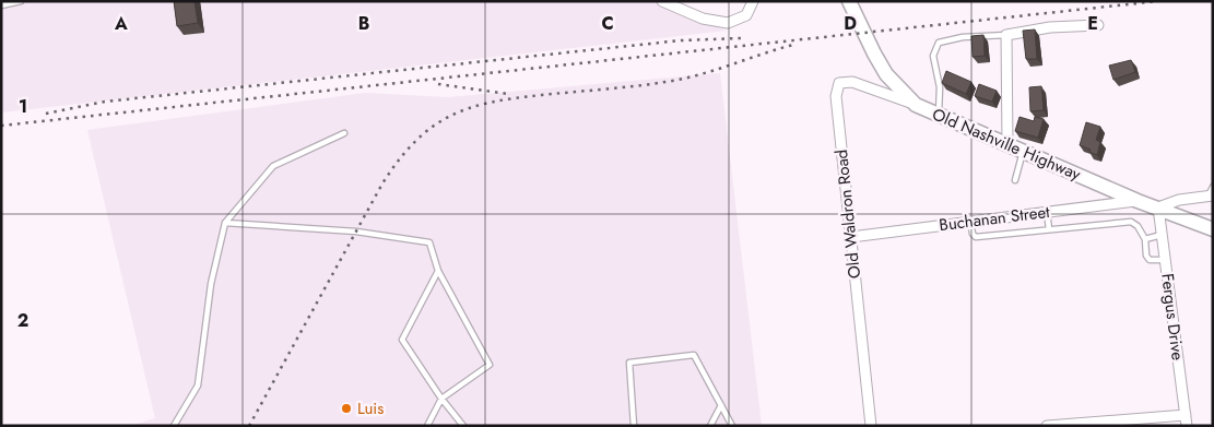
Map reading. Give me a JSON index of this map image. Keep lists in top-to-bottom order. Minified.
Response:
{"streets":{"main road":["Old Nashville Highway"],"street":["Old Waldron Road","Buchanan Street","Fergus Drive"]},"crossings":[["Old Nashville Highway","Old Waldron Road"],["Old Nashville Highway","Buchanan Street"],["Old Nashville Highway","Fergus Drive"],["Old Waldron Road","Buchanan Street"]],"places":["Luis"],"grid":{"columns":["A","B","C","D","E"],"rows":["1","2"]}}
